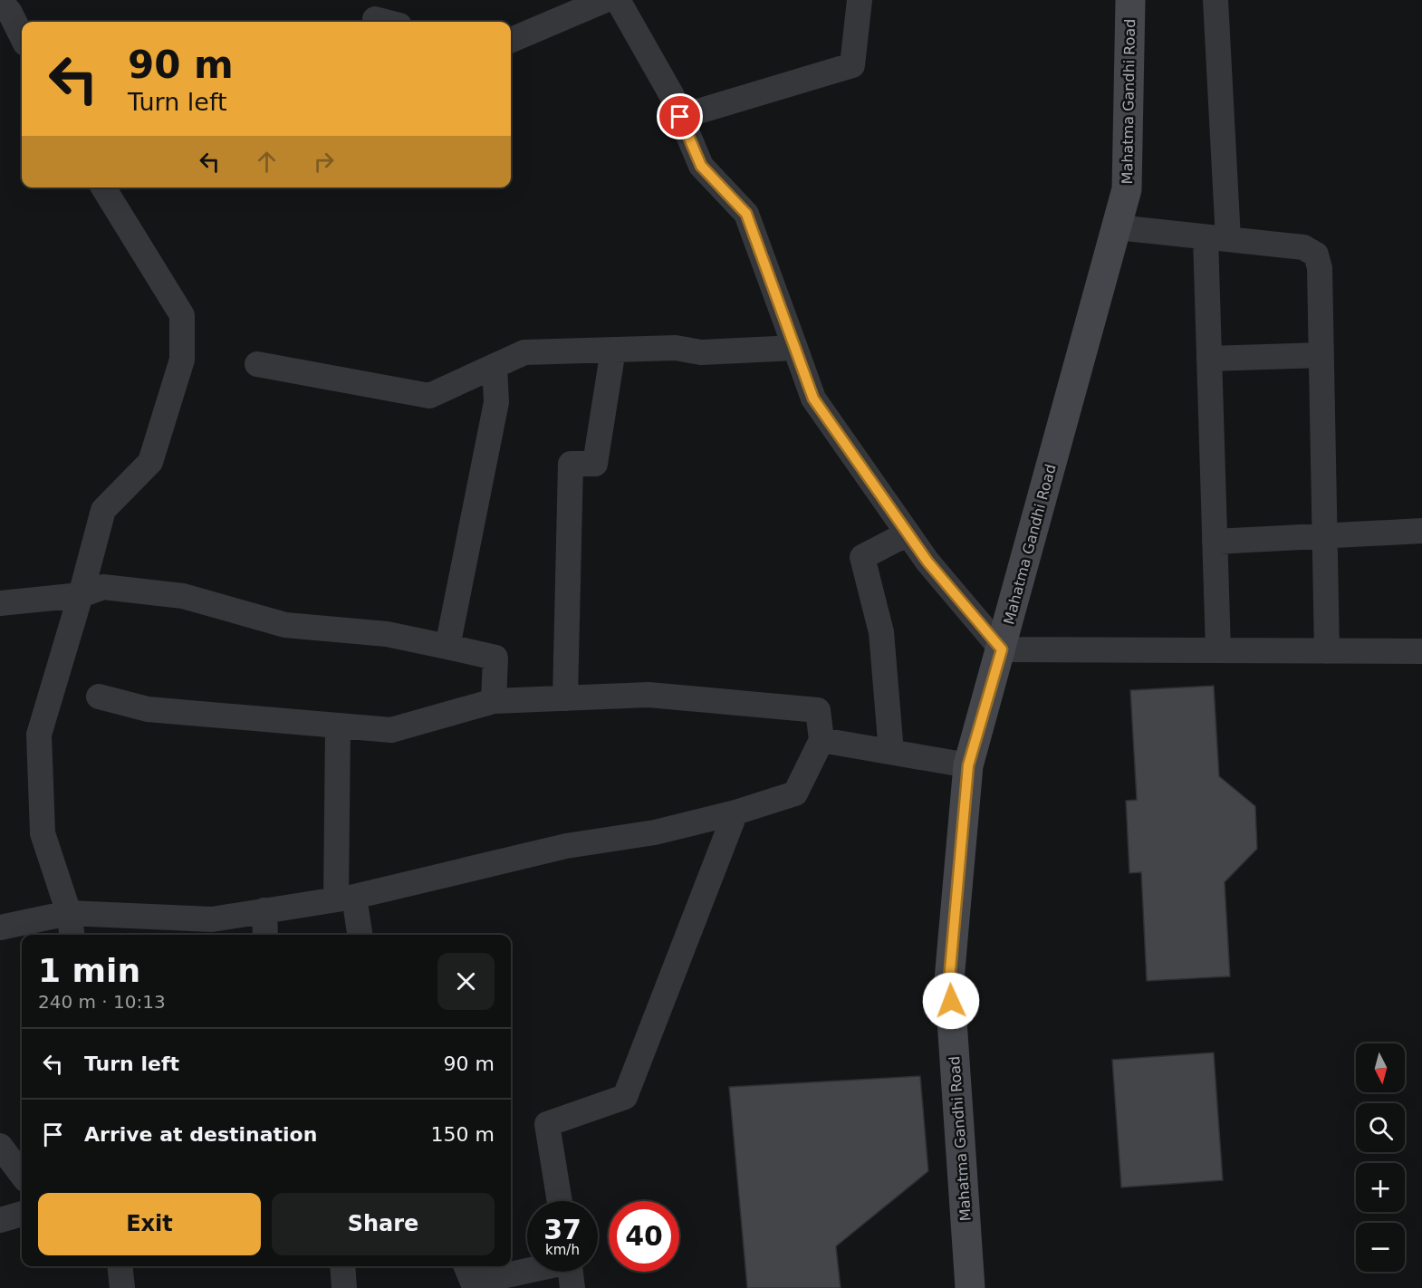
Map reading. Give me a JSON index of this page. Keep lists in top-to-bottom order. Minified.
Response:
{"streets":{"street":["Mahatma Gandhi Road"]},"north":"bottom","page":{"turn":["90 m","Turn left"],"heading":["1 min","240 m · 10:13"],"list":[{"name":"Turn left","value":"90 m"},{"name":"Arrive at destination","value":"150 m"}],"map_buttons":["+","−"],"buttons":["Exit","Share"],"speed":"37 km/h","limit":"40"}}
